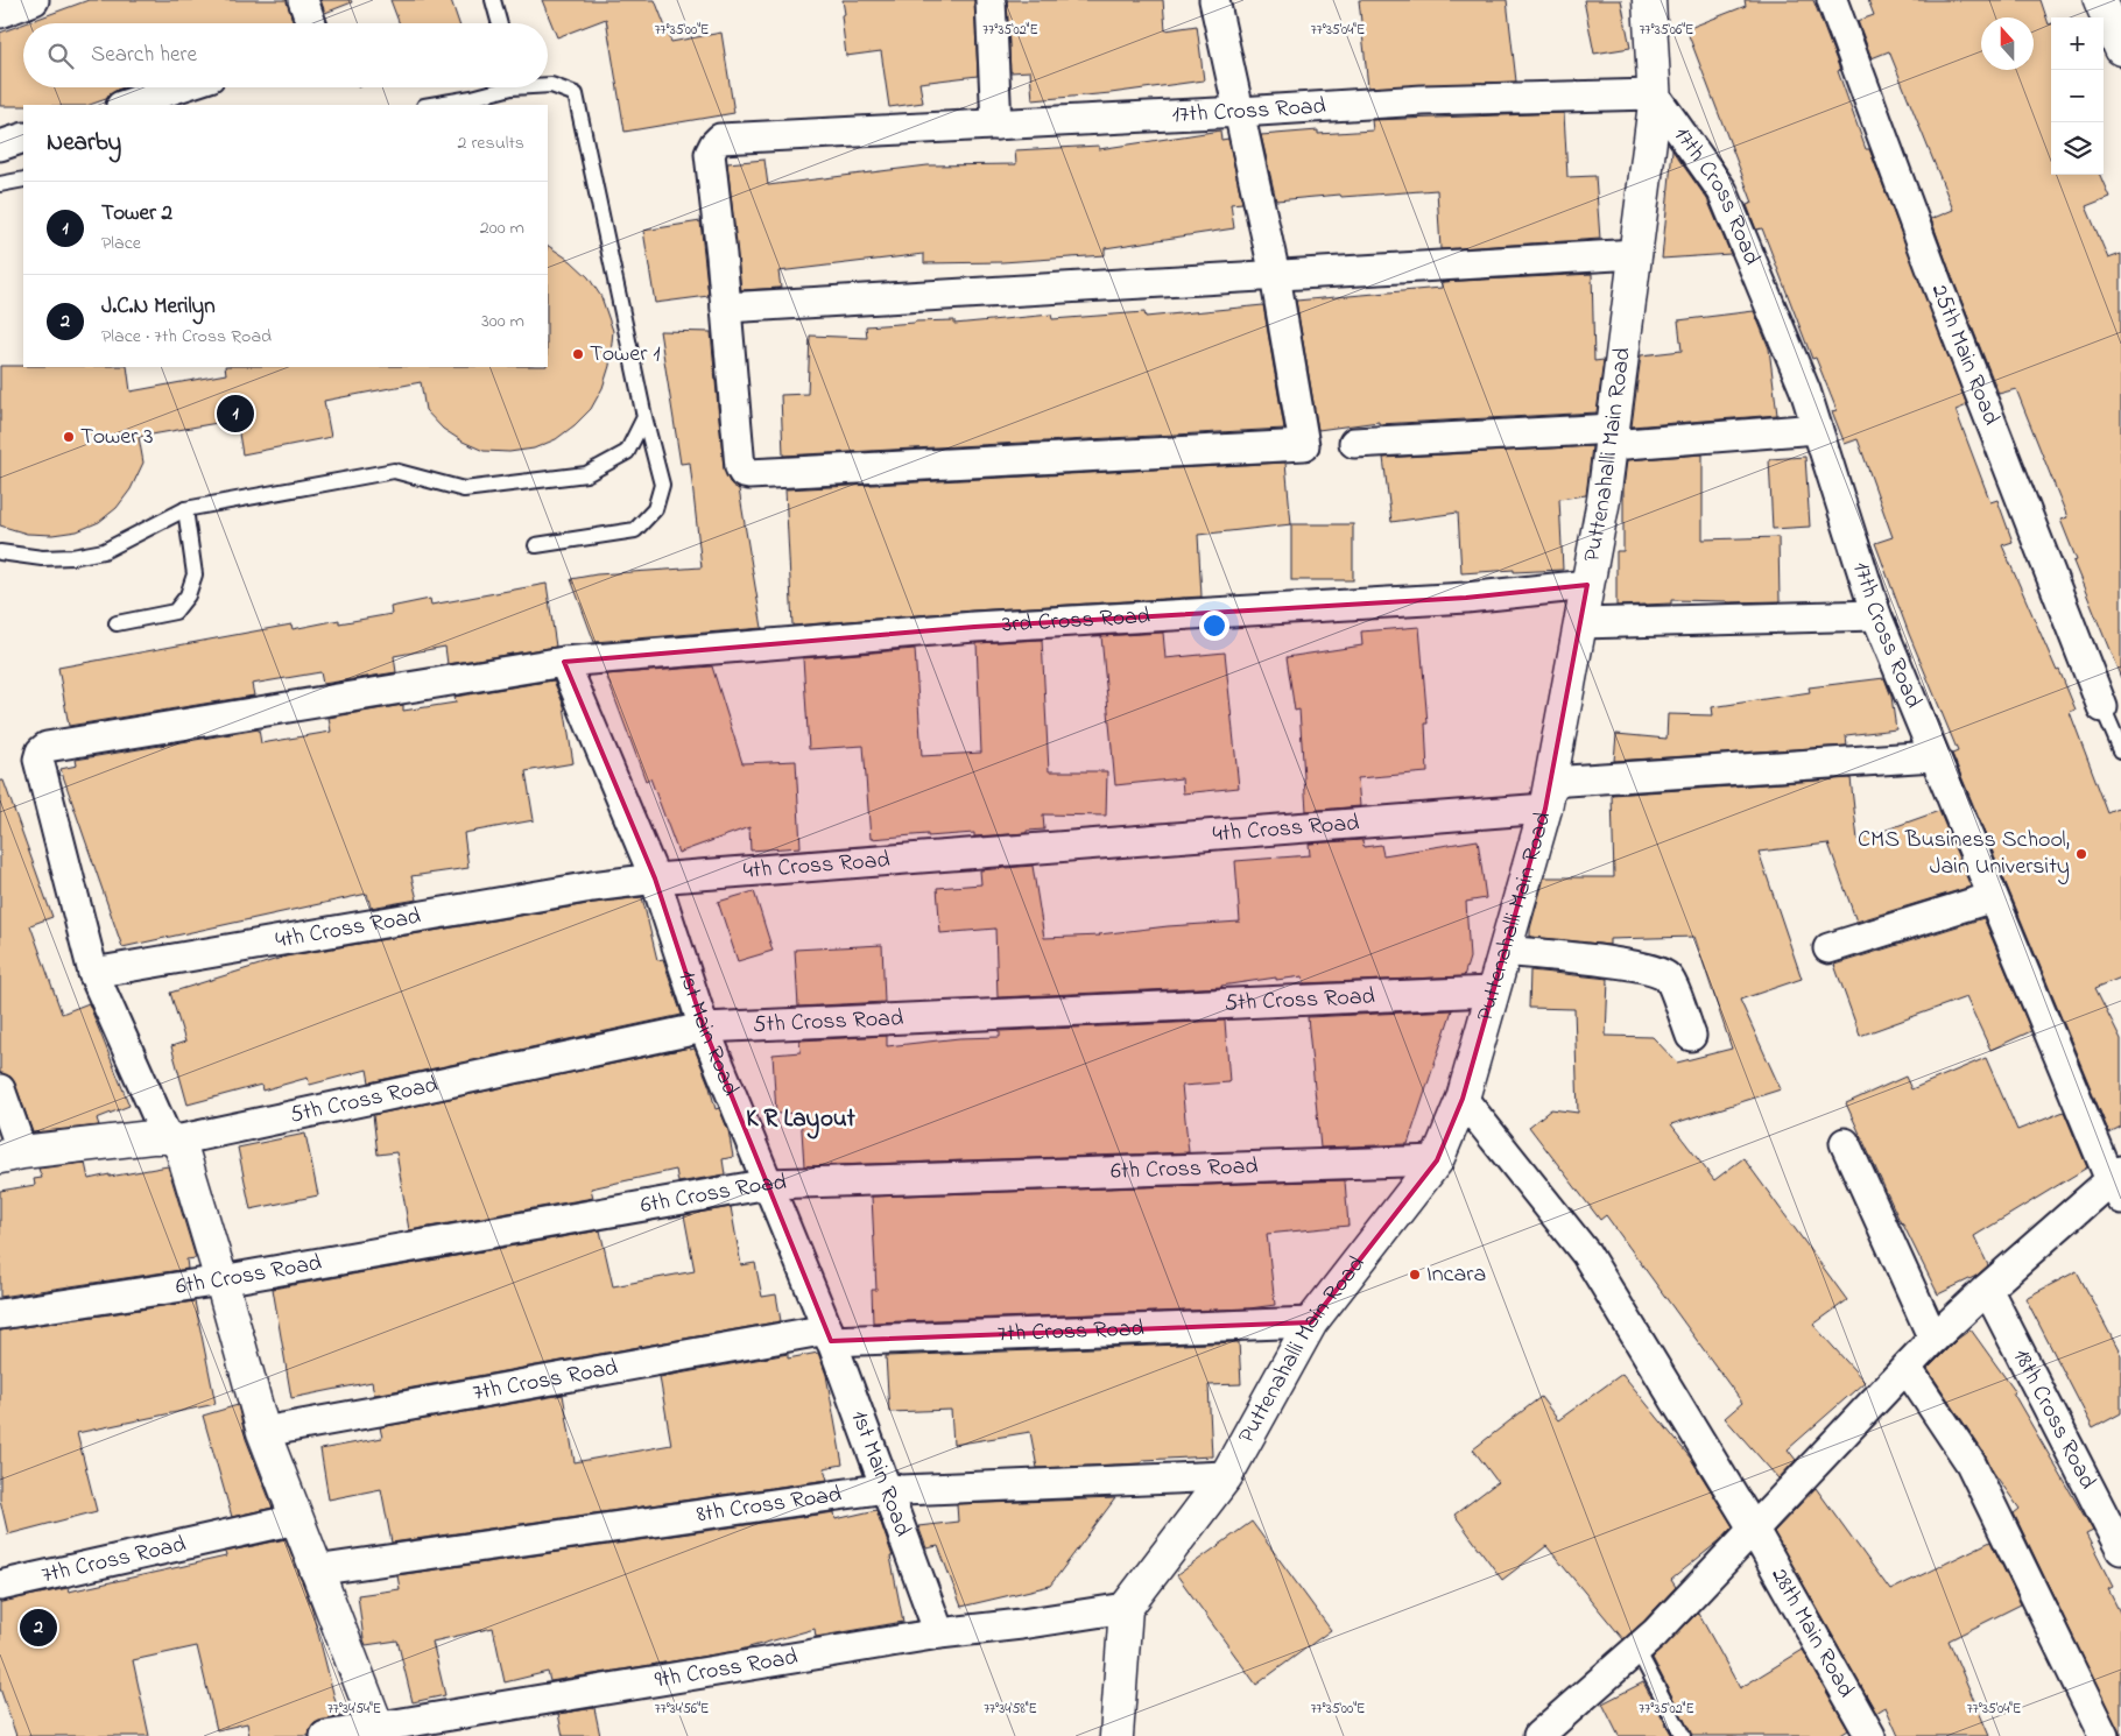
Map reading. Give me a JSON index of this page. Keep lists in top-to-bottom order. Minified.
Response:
{"streets":{"main road":["Puttenahalli Main Road"],"street":["17th Cross Road","25th Main Road","3rd Cross Road","4th Cross Road","5th Cross Road","1st Main Road","6th Cross Road","7th Cross Road","18th Cross Road","8th Cross Road","28th Main Road","9th Cross Road"]},"crossings":[["17th Cross Road","Puttenahalli Main Road"],["17th Cross Road","4th Cross Road"],["Puttenahalli Main Road","3rd Cross Road"],["Puttenahalli Main Road","4th Cross Road"],["Puttenahalli Main Road","5th Cross Road"],["Puttenahalli Main Road","6th Cross Road"],["Puttenahalli Main Road","7th Cross Road"],["Puttenahalli Main Road","8th Cross Road"],["Puttenahalli Main Road","28th Main Road"],["Puttenahalli Main Road","9th Cross Road"],["3rd Cross Road","4th Cross Road"],["3rd Cross Road","5th Cross Road"],["3rd Cross Road","1st Main Road"],["4th Cross Road","1st Main Road"],["5th Cross Road","1st Main Road"],["1st Main Road","6th Cross Road"],["1st Main Road","7th Cross Road"],["1st Main Road","8th Cross Road"],["1st Main Road","9th Cross Road"]],"districts":["K R Layout"],"places":["Tower 1","Tower 3","CMS Business School, Jain University","Incara"],"north":"top","page":{"map_buttons":["+","−"],"search":"Search here","heading":["Nearby","2 results"],"list":[{"mark":"1","name":"Tower 2","note":"Place","value":"200 m"},{"mark":"2","name":"J.C.N Merilyn","note":"Place · 7th Cross Road","value":"300 m"}],"pins":["1","2"]},"coordinates":["77°35'00\"E","77°35'02\"E","77°35'04\"E","77°35'06\"E","77°34'54\"E","77°34'56\"E","77°34'58\"E"]}
